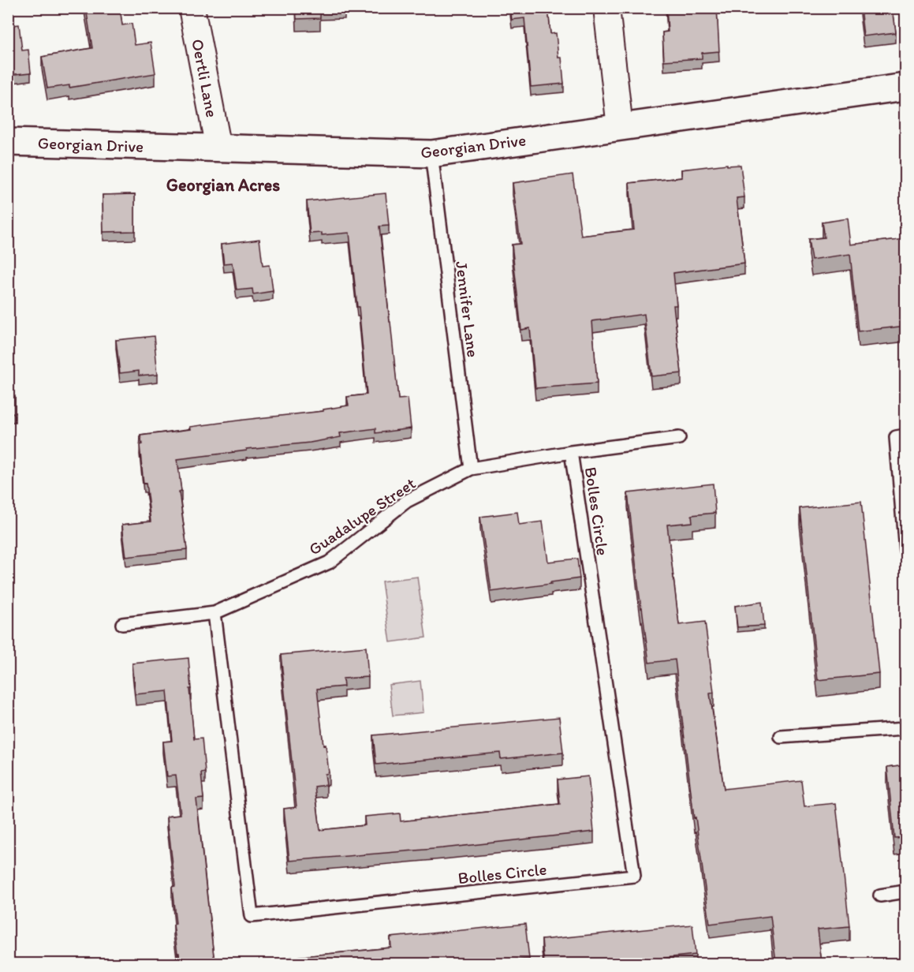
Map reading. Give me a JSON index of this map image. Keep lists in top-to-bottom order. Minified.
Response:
{"streets":{"street":["Oertli Lane","Georgian Drive"],"lane":["Jennifer Lane","Bolles Circle","Guadalupe Street"]},"crossings":[["Oertli Lane","Georgian Drive"],["Georgian Drive","Jennifer Lane"],["Jennifer Lane","Guadalupe Street"],["Bolles Circle","Guadalupe Street"]],"districts":["Georgian Acres"]}
